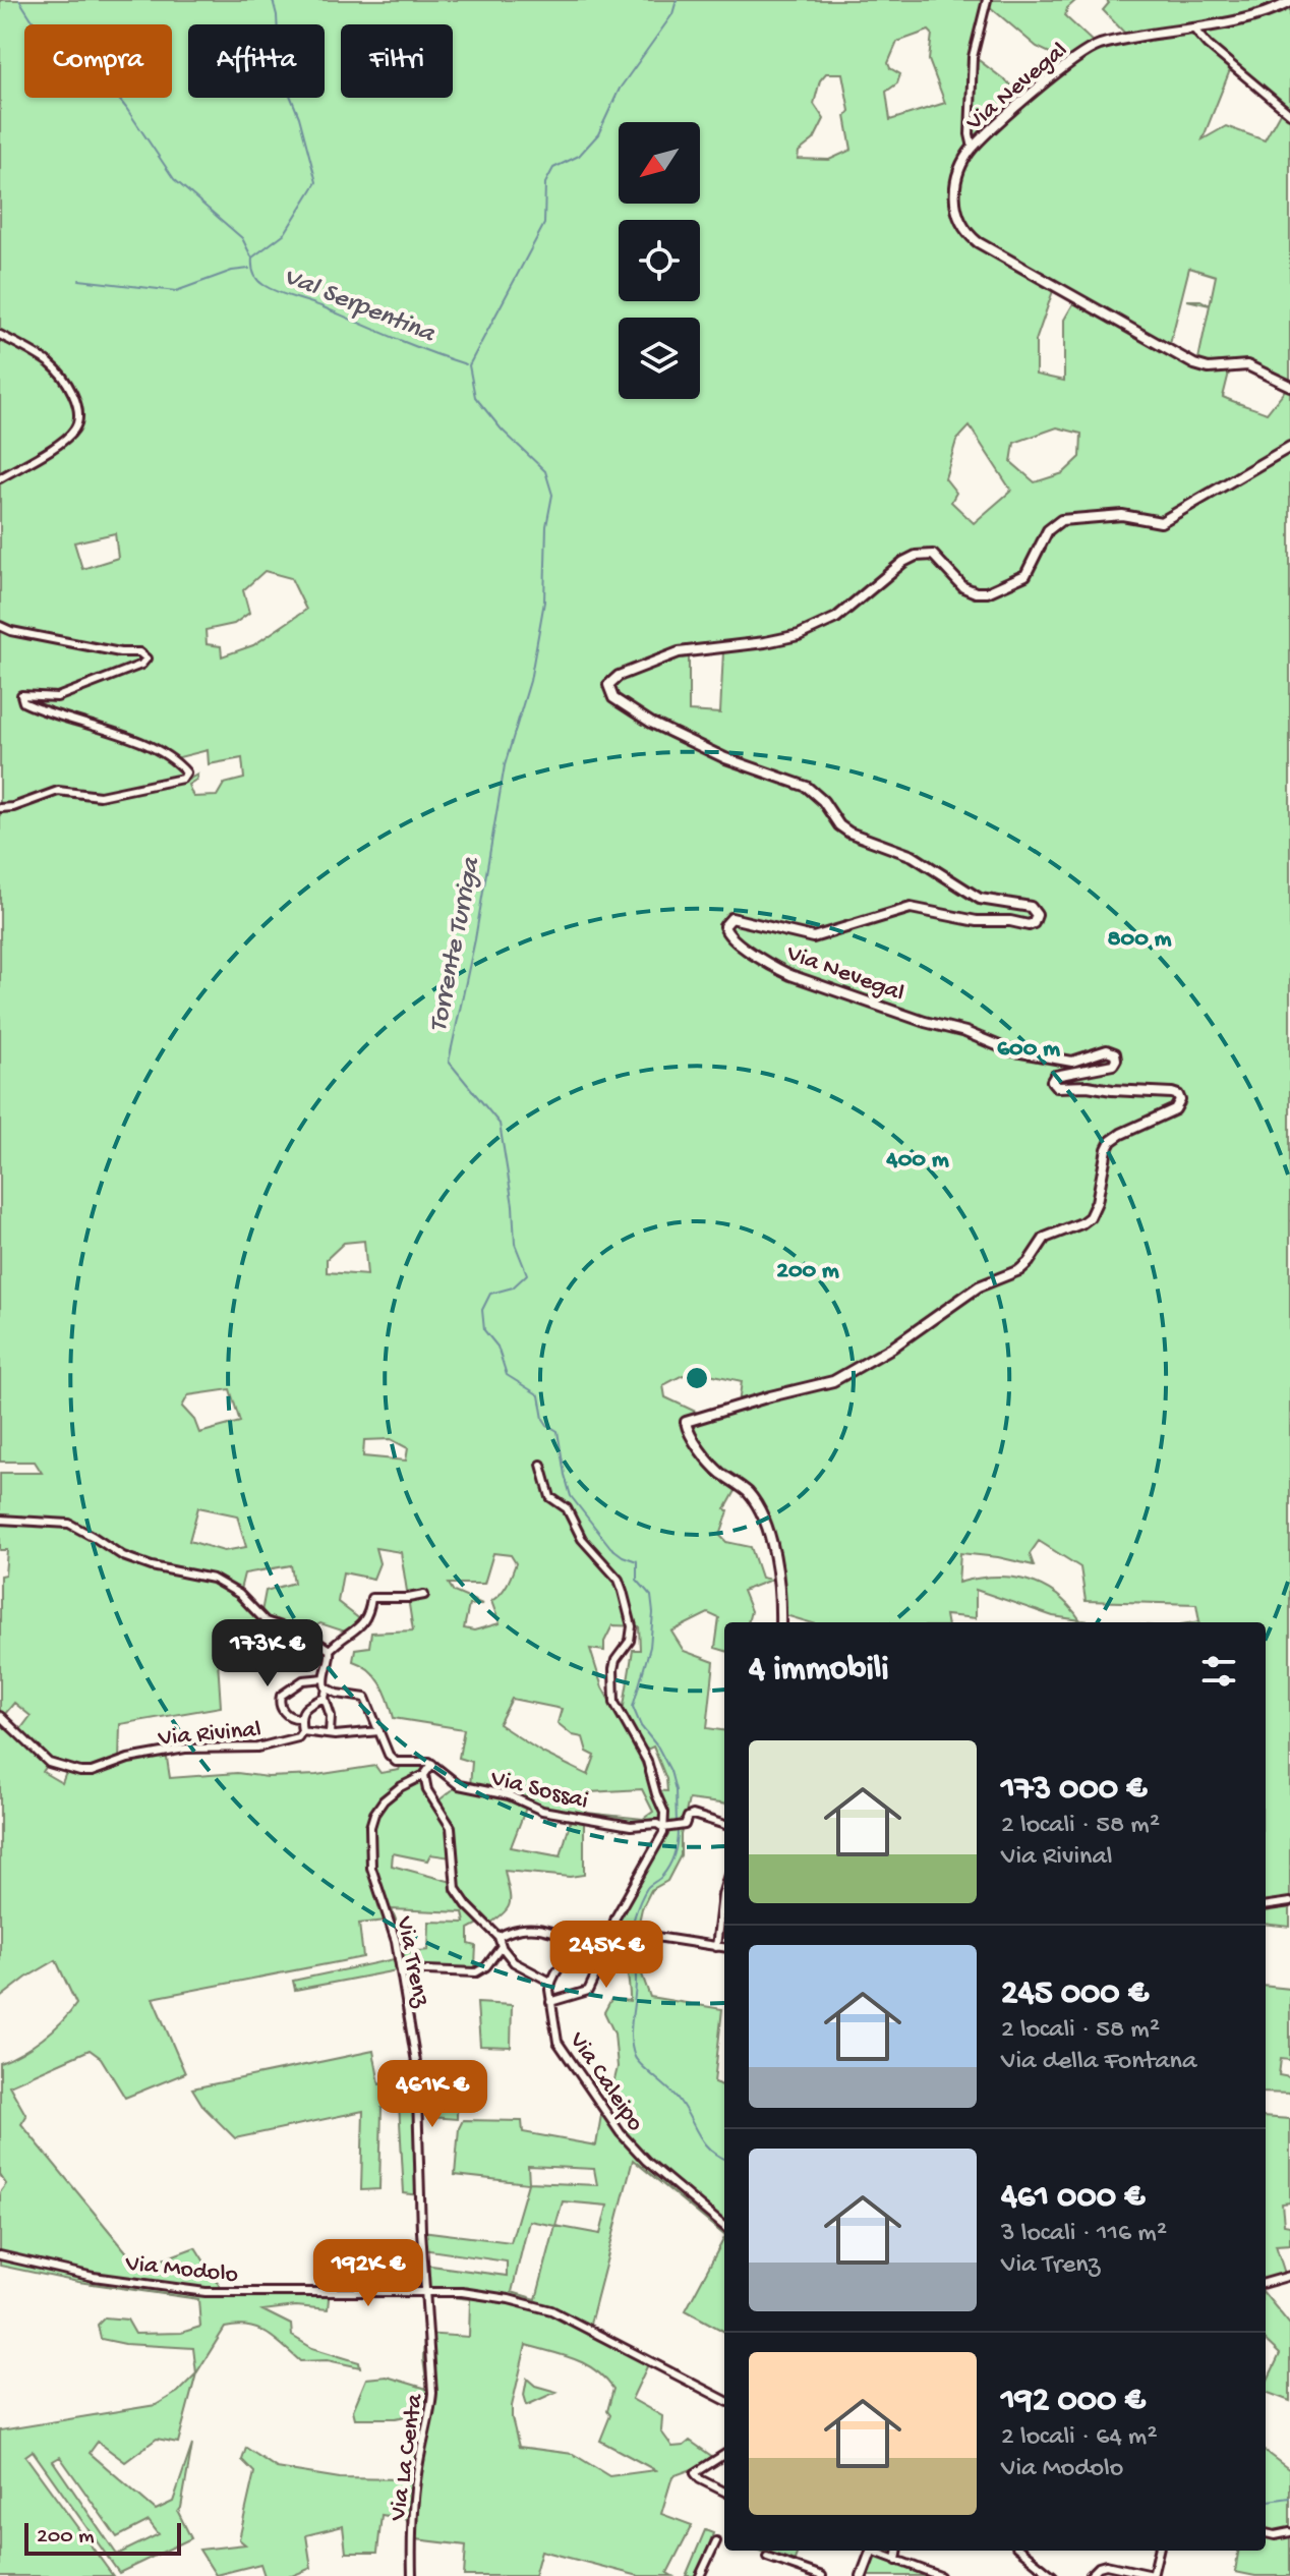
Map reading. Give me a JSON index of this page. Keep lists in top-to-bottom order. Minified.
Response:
{"streets":{"main road":["Via Nevegal"],"street":["Via Rivinal","Via Sossai","Via Trenz","Via Caleipo","Via Modolo","Via La Centa"]},"crossings":[["Via Rivinal","Via Sossai"],["Via Sossai","Via Trenz"],["Via Trenz","Via Modolo"],["Via Trenz","Via La Centa"],["Via Modolo","Via La Centa"]],"water":["Val Serpentina","Torrente Turriga"],"scale_bar":"200 m","north":"bottom left","page":{"chip":["Compra","Affitta","Filtri"],"price":["173K €","245K €","461K €","192K €"],"heading":"4 immobili","list":[{"name":"173 000 €","note":"2 locali · 58 m² · Via Rivinal"},{"name":"245 000 €","note":"2 locali · 58 m² · Via della Fontana"},{"name":"461 000 €","note":"3 locali · 116 m² · Via Trenz"},{"name":"192 000 €","note":"2 locali · 64 m² · Via Modolo"}],"scale":"200 m"},"rings":["800 m","600 m","400 m","200 m"]}
